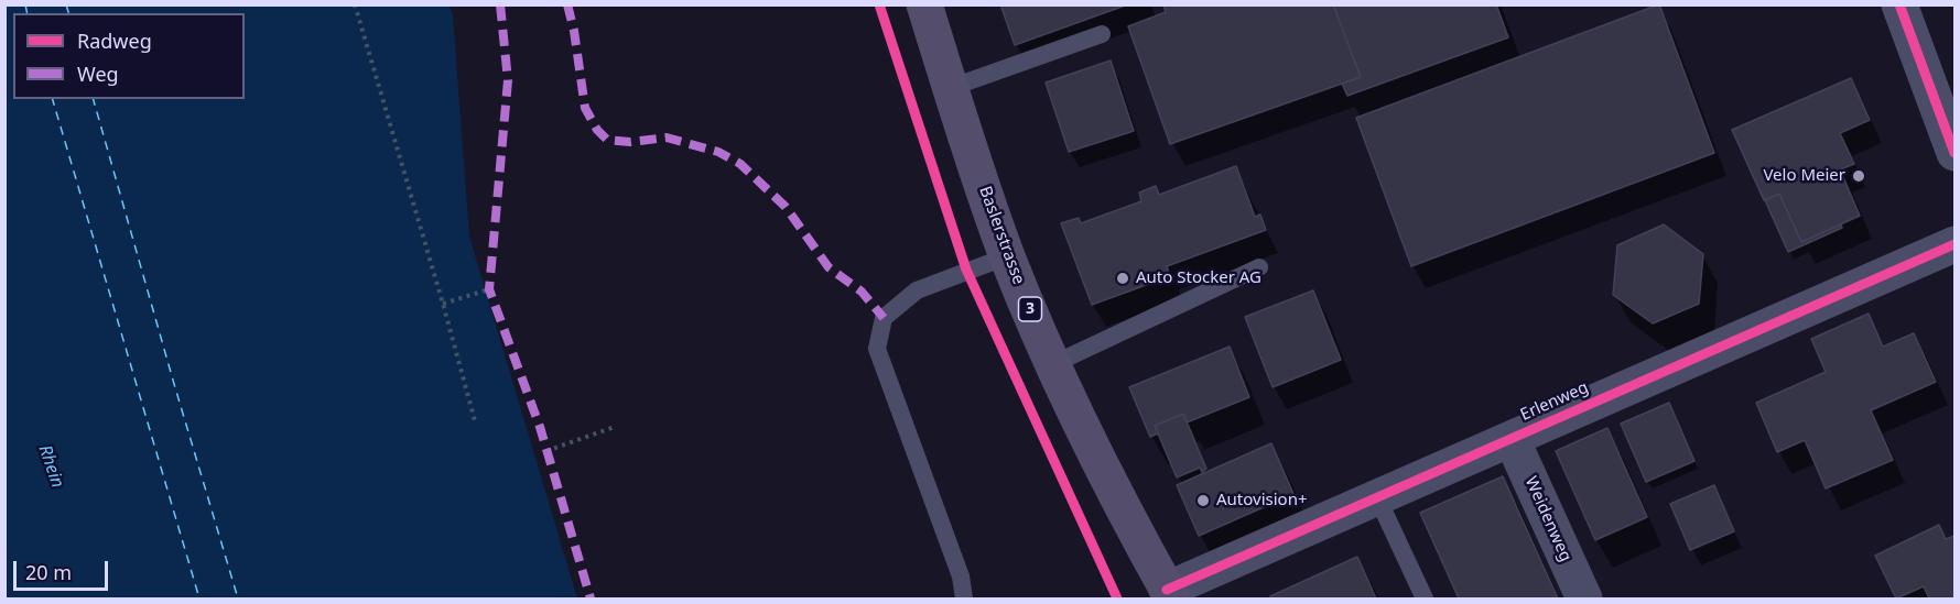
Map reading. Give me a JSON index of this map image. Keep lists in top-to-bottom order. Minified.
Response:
{"streets":{"main road":["Baslerstrasse","3"],"street":["Erlenweg","Weidenweg"]},"crossings":[["Baslerstrasse","Erlenweg"],["Erlenweg","Weidenweg"]],"water":["Rhein"],"places":["Velo Meier","Auto Stocker AG","Autovision+"],"legend":["Radweg","Weg"],"scale_bar":"20 m"}
